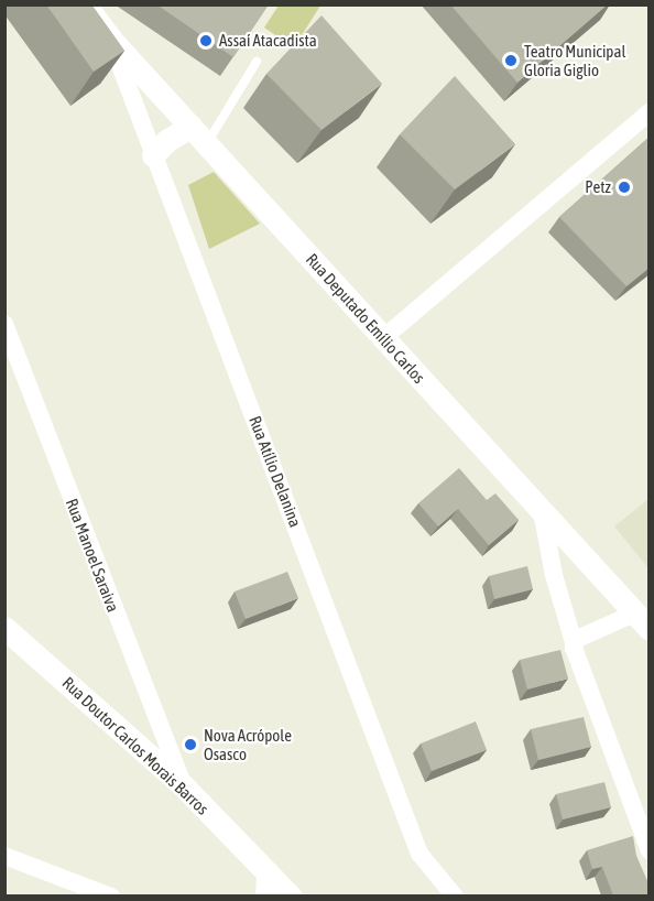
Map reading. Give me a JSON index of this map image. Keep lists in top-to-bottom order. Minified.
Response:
{"streets":{"street":["Rua Deputado Emílio Carlos","Rua Atílio Delanina","Rua Manoel Saraiva","Rua Doutor Carlos Morais Barros"]},"crossings":[["Rua Deputado Emílio Carlos","Rua Atílio Delanina"],["Rua Manoel Saraiva","Rua Doutor Carlos Morais Barros"]],"places":["Assaí Atacadista","Teatro Municipal Gloria Giglio","Petz","Nova Acrópole Osasco"]}
